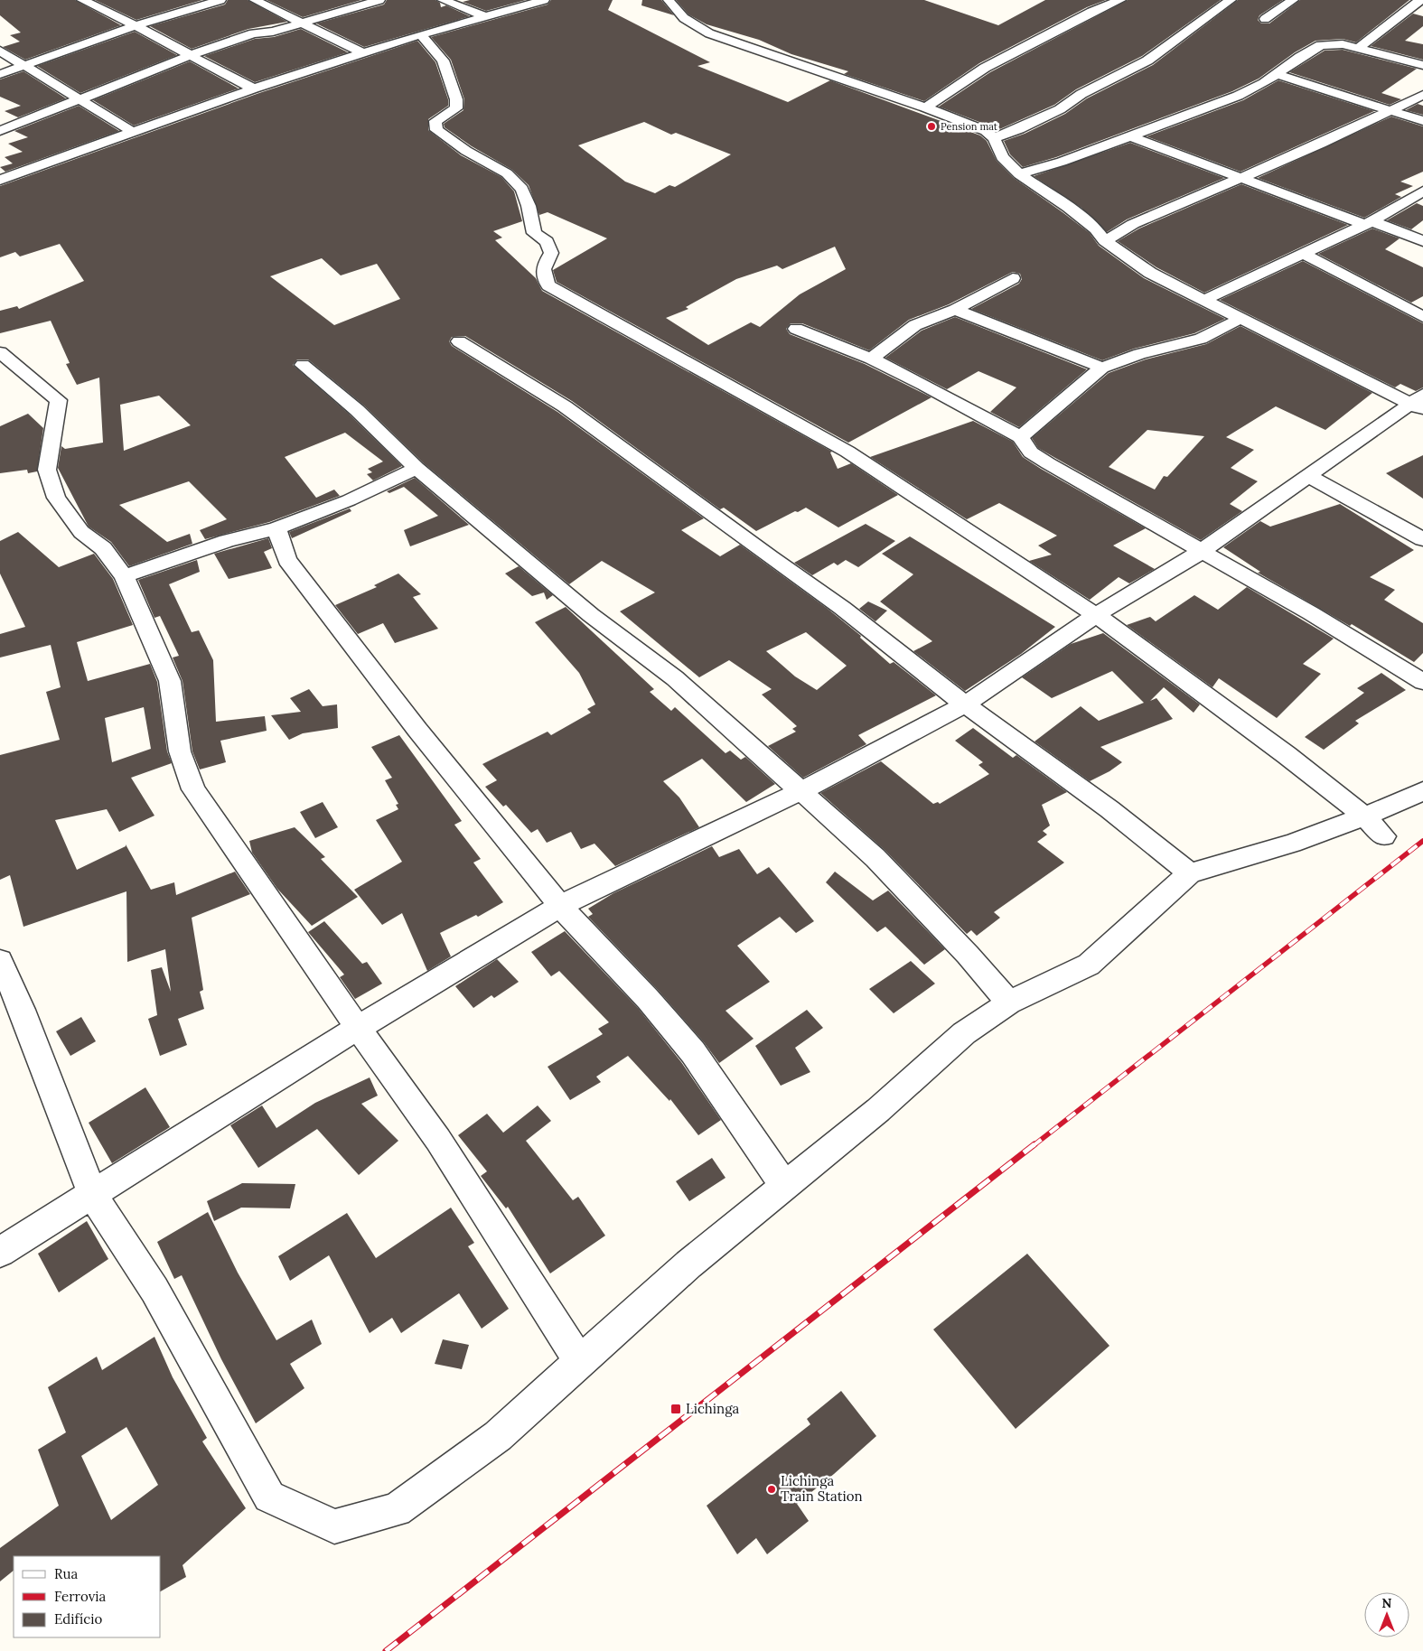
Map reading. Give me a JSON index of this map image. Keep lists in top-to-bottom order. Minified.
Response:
{"places":{"other":["Pension mat","Lichinga Train Station"],"transit":["Lichinga"]},"legend":["Rua","Ferrovia","Edifício"],"north":"top"}
